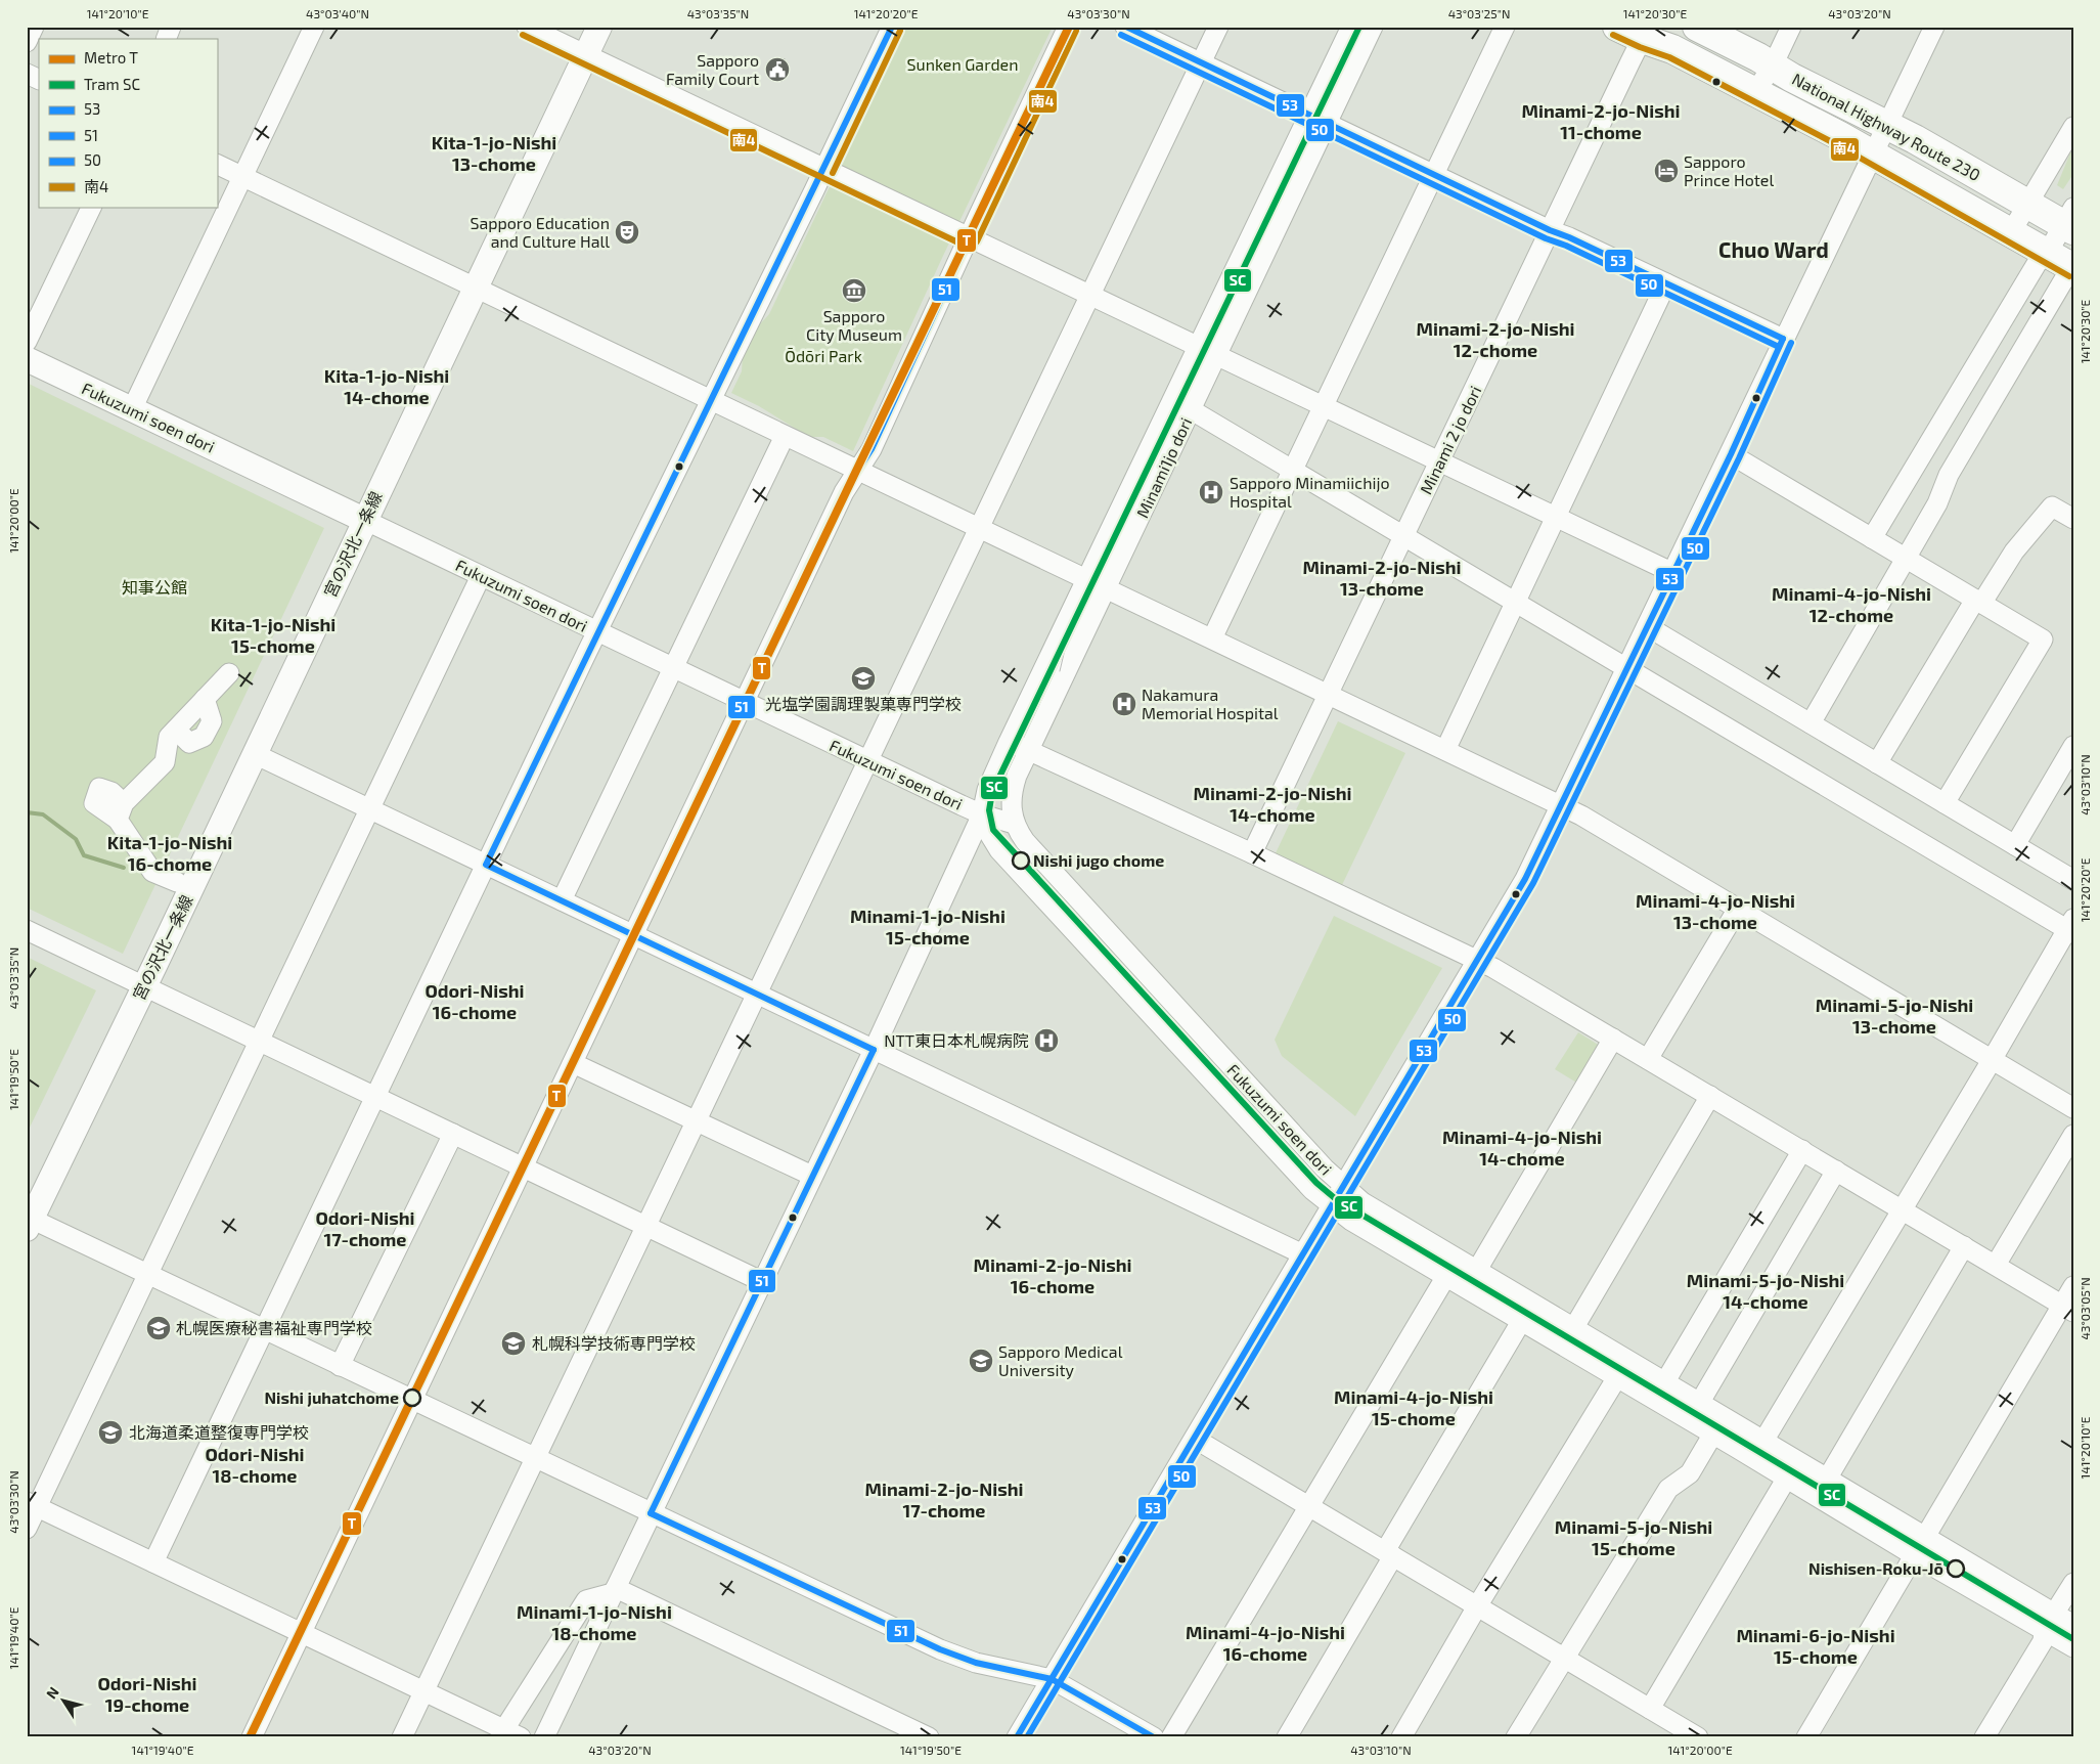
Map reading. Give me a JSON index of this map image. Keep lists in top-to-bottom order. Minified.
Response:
{"streets":{"highway":["National Highway Route 230"],"main road":["Fukuzumi soen dori","宮の沢北一条線"],"street":["Minami 2 jo dori","Minami1jo dori"]},"crossings":[["National Highway Route 230","Minami 2 jo dori"],["Fukuzumi soen dori","Minami1jo dori"],["Fukuzumi soen dori","宮の沢北一条線"]],"districts":["Minami-2-jo-Nishi 11-chome","Kita-1-jo-Nishi 13-chome","Chuo Ward","Minami-2-jo-Nishi 12-chome","Kita-1-jo-Nishi 14-chome","Minami-2-jo-Nishi 13-chome","Minami-4-jo-Nishi 12-chome","Kita-1-jo-Nishi 15-chome","Minami-2-jo-Nishi 14-chome","Kita-1-jo-Nishi 16-chome","Minami-4-jo-Nishi 13-chome","Minami-1-jo-Nishi 15-chome","Odori-Nishi 16-chome","Minami-5-jo-Nishi 13-chome","Minami-4-jo-Nishi 14-chome","Odori-Nishi 17-chome","Minami-2-jo-Nishi 16-chome","Minami-5-jo-Nishi 14-chome","Minami-4-jo-Nishi 15-chome","Odori-Nishi 18-chome","Minami-2-jo-Nishi 17-chome","Minami-5-jo-Nishi 15-chome","Minami-1-jo-Nishi 18-chome","Minami-4-jo-Nishi 16-chome","Minami-6-jo-Nishi 15-chome","Odori-Nishi 19-chome"],"parks":["Sunken Garden","Ōdōri Park","知事公館"],"places":{"public building":["Sapporo Family Court"],"hotel":["Sapporo Prince Hotel"],"theatre":["Sapporo Education and Culture Hall"],"museum":["Sapporo City Museum"],"hospital":["Sapporo Minamiichijo Hospital","Nakamura Memorial Hospital","NTT東日本札幌病院"],"school or university":["光塩学園調理製菓専門学校","札幌医療秘書福祉専門学校","札幌科学技術専門学校","Sapporo Medical University","北海道柔道整復専門学校"],"other":["Nishi jugo chome","Nishi juhatchome","Nishisen-Roku-Jō"]},"lines":["metro line T","tram line SC","transit line 53","transit line 51","transit line 南4","transit line 50"],"legend":["Metro T","Tram SC","53","51","50","南4"],"north":"top left","coordinates":["141°20'10\"E","43°03'40\"N","43°03'35\"N","141°20'20\"E","43°03'30\"N","43°03'25\"N","141°20'30\"E","43°03'20\"N","141°20'00\"E","43°03'10\"N","141°19'50\"E","43°03'05\"N","141°19'40\"E"]}
